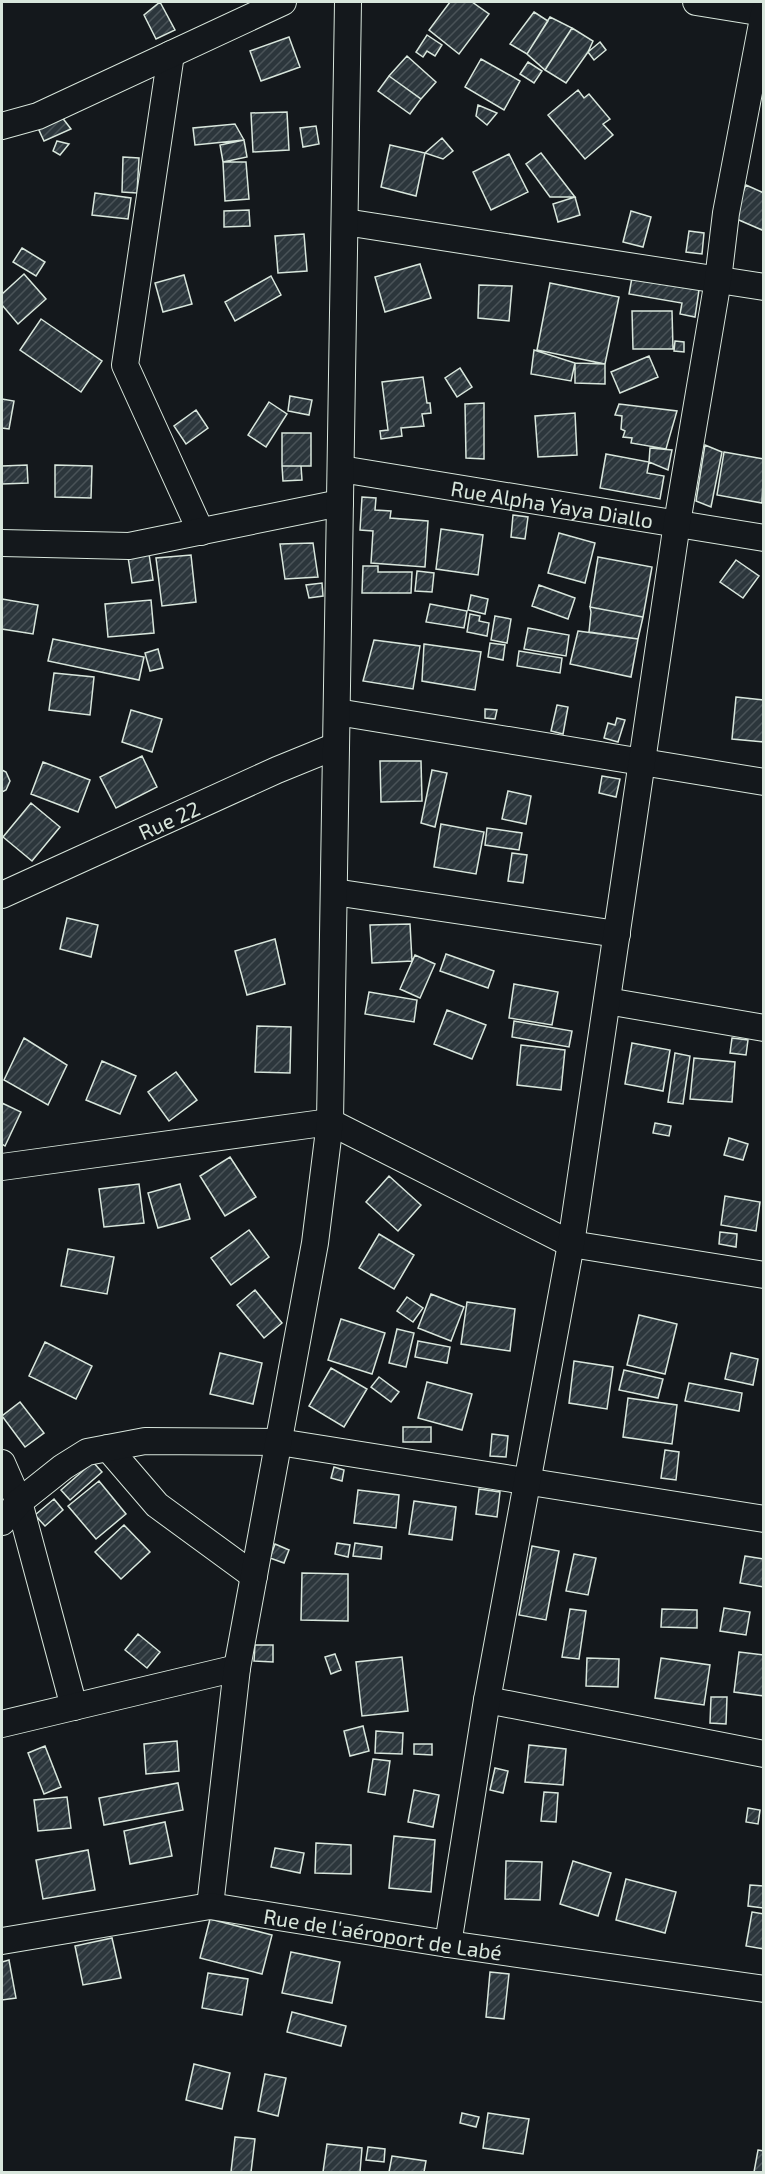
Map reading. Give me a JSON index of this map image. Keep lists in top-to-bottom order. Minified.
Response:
{"streets":{"street":["Rue Alpha Yaya Diallo","Rue 22","Rue de l'aéroport de Labé"]}}
